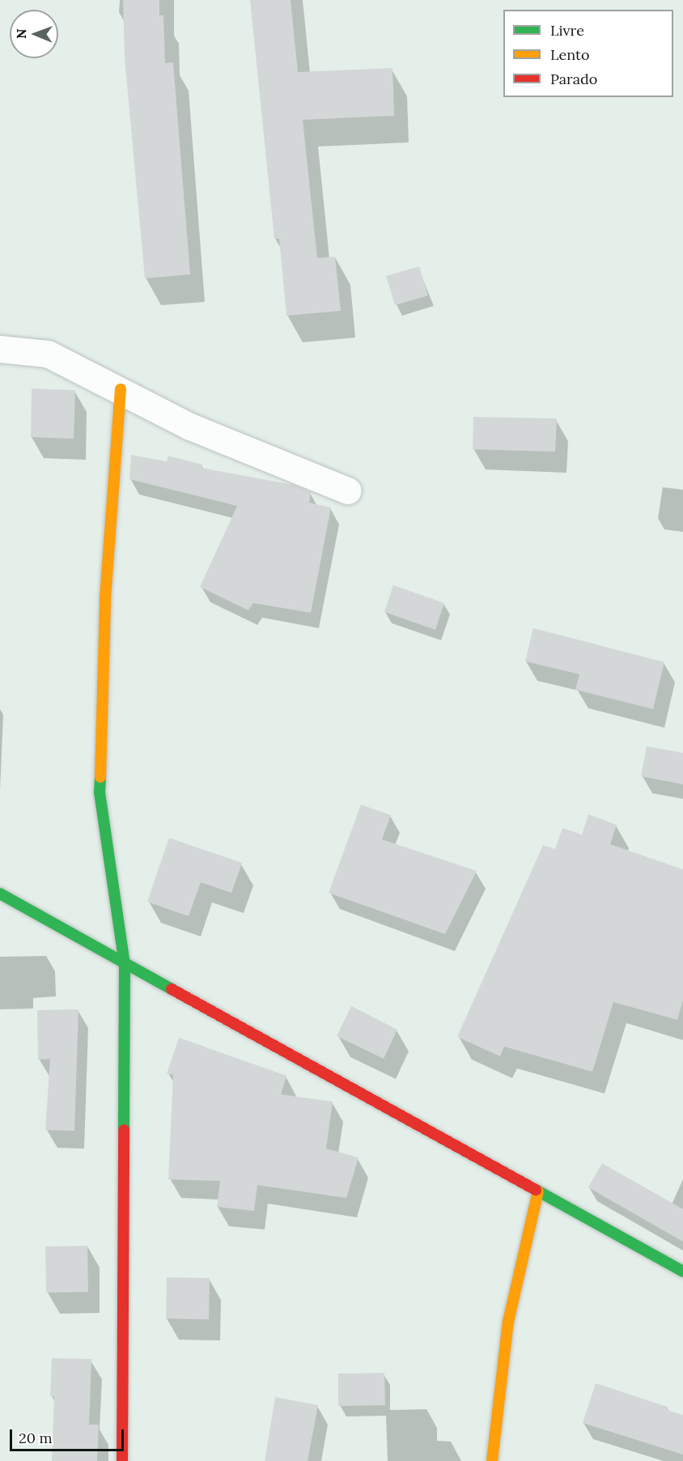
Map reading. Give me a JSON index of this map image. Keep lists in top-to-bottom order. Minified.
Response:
{"legend":["Livre","Lento","Parado"],"scale_bar":"20 m","north":"left"}
